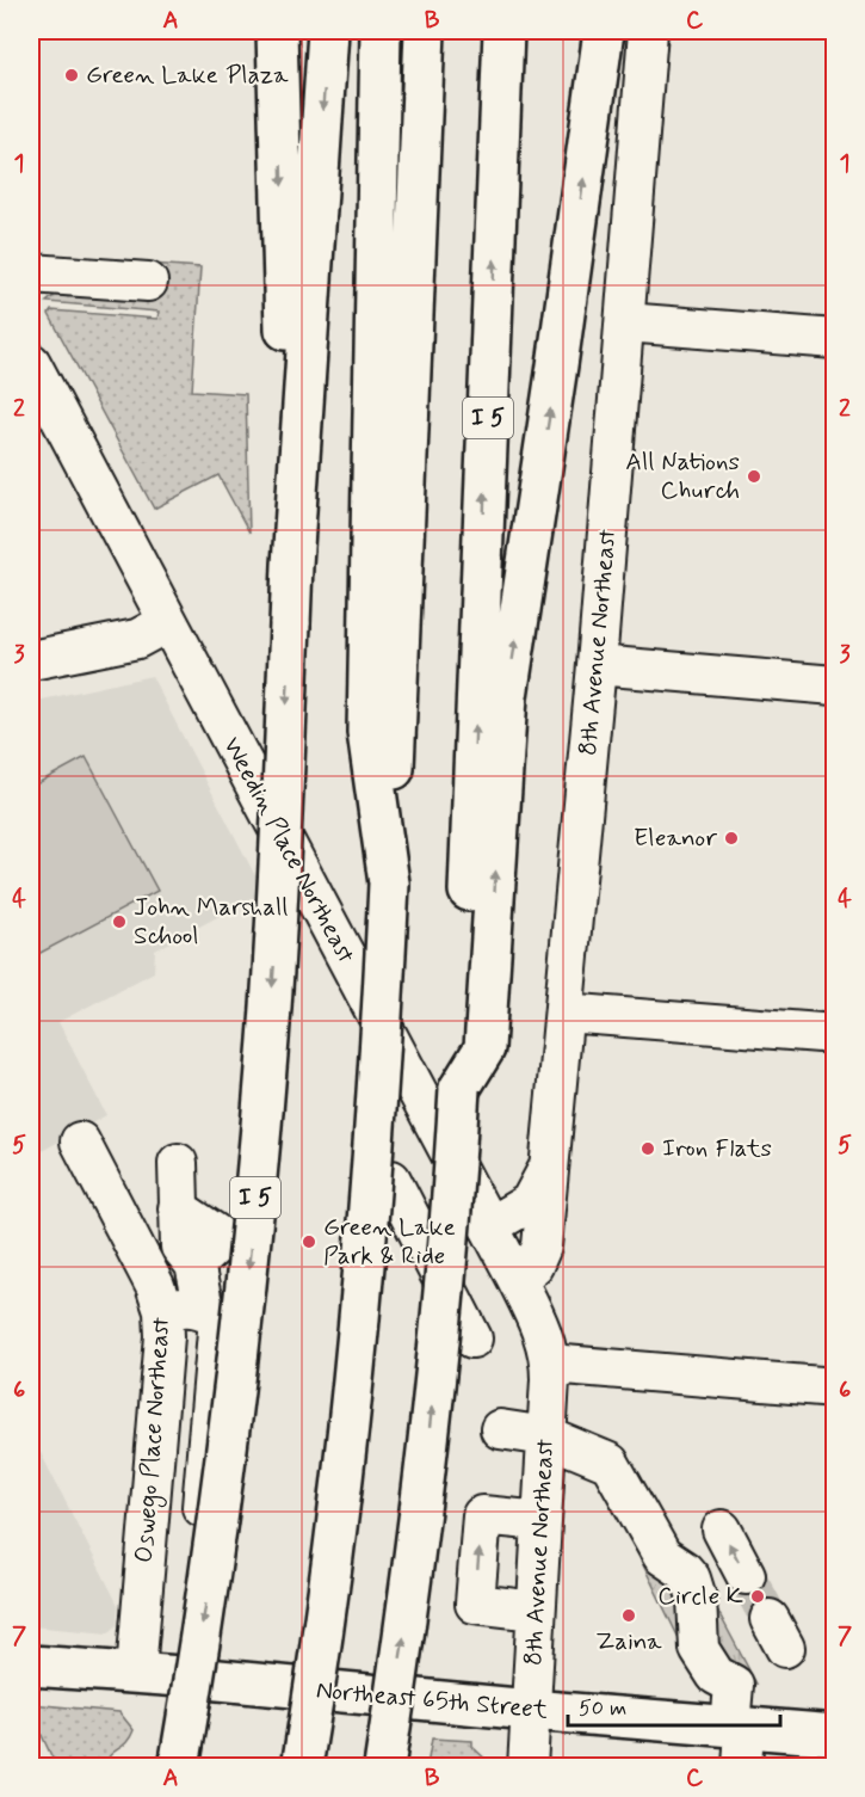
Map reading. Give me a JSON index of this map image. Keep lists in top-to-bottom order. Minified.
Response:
{"streets":{"main road":["I 5","Northeast 65th Street"],"street":["8th Avenue Northeast","Weedin Place Northeast","Oswego Place Northeast"]},"crossings":[["8th Avenue Northeast","Weedin Place Northeast"],["8th Avenue Northeast","Northeast 65th Street"],["Oswego Place Northeast","Northeast 65th Street"]],"places":["Green Lake Plaza","All Nations Church","Eleanor","John Marshall School","Iron Flats","Green Lake Park & Ride","Circle K","Zaina"],"scale_bar":"50 m","grid":{"columns":["A","B","C"],"rows":["1","2","3","4","5","6","7"]}}
